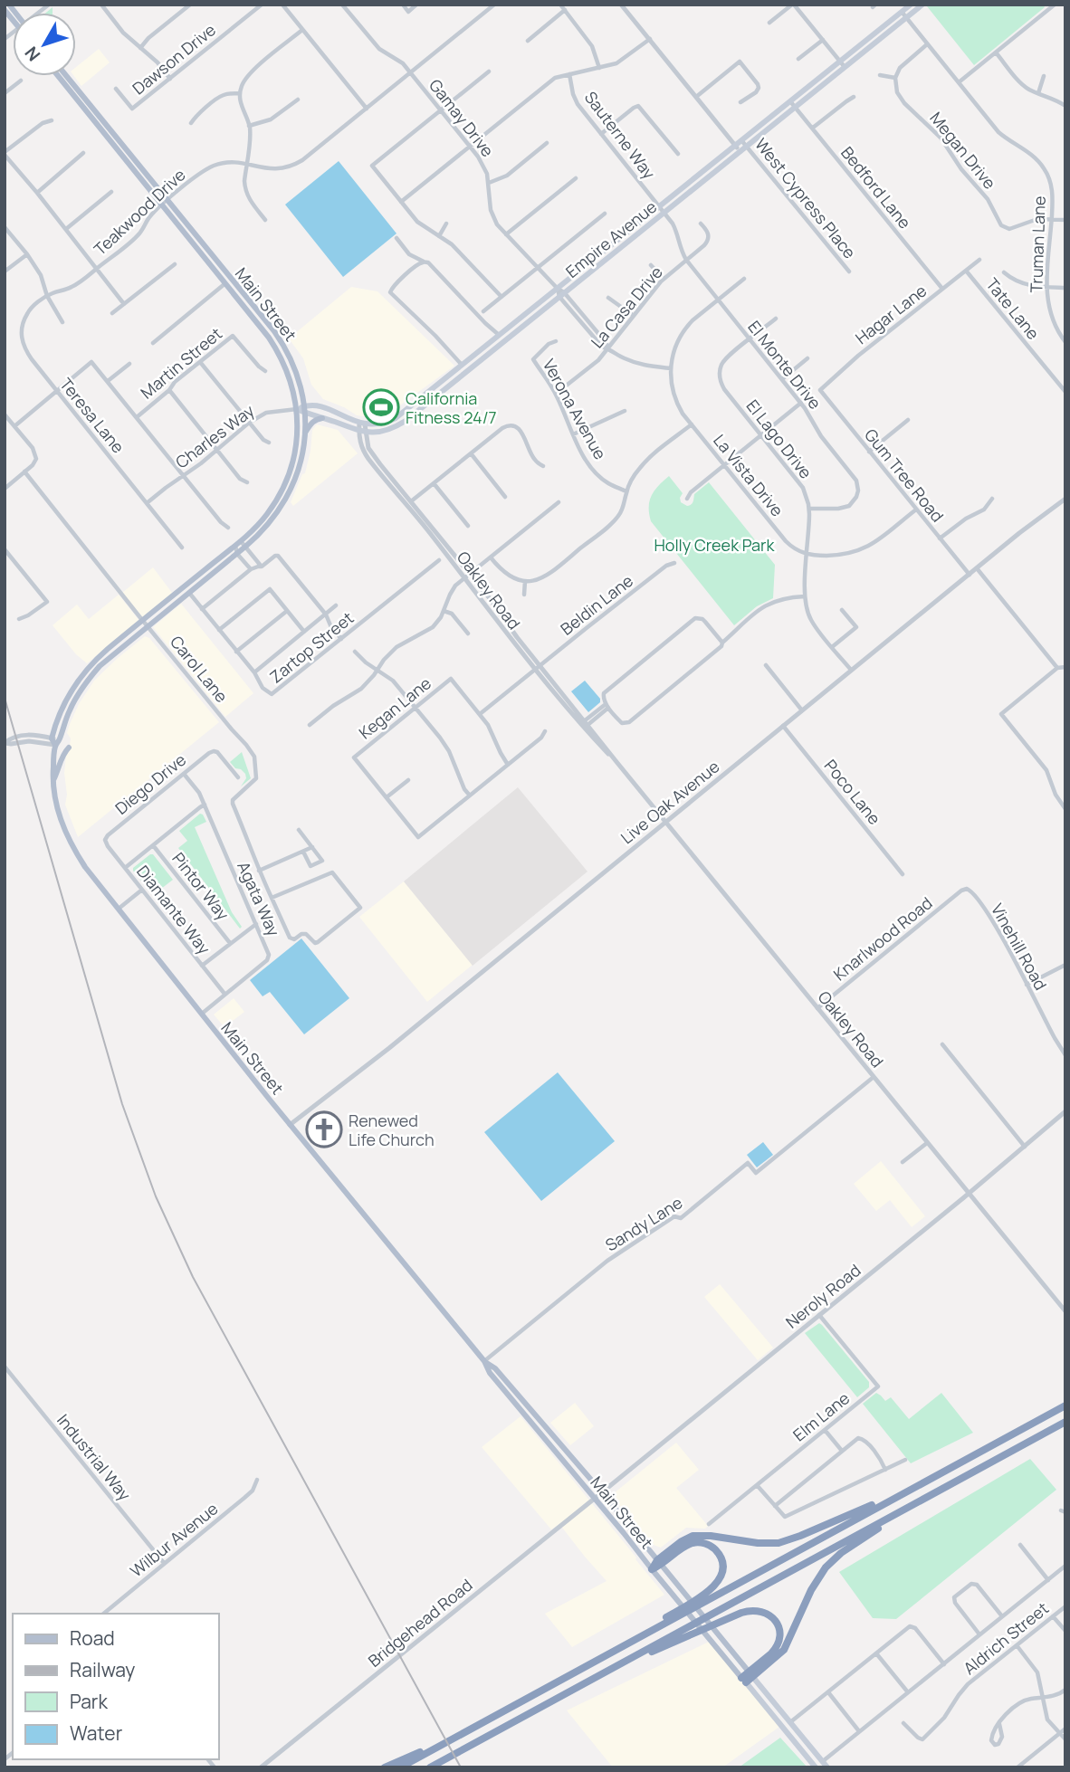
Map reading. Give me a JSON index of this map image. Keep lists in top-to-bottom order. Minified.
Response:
{"streets":{"main road":["Empire Avenue","Main Street","Charles Way"],"street":["Dawson Drive","Gamay Drive","Sauterne Way","Megan Drive","Bedford Lane","West Cypress Place","Teakwood Drive","Truman Lane","La Casa Drive","Tate Lane","Hagar Lane","Martin Street","El Monte Drive","Verona Avenue","Teresa Lane","El Lago Drive","La Vista Drive","Gum Tree Road","Oakley Road","Beldin Lane","Zartop Street","Carol Lane","Kegan Lane","Diego Drive","Poco Lane","Live Oak Avenue","Pintor Way","Agata Way","Diamante Way","Knarlwood Road","Vinehill Road","Sandy Lane","Neroly Road","Elm Lane","Industrial Way","Wilbur Avenue","Bridgehead Road","Aldrich Street"]},"crossings":[["Gamay Drive","Teakwood Drive"],["Gamay Drive","Empire Avenue"],["Sauterne Way","Empire Avenue"],["Sauterne Way","El Monte Drive"],["Megan Drive","Truman Lane"],["Bedford Lane","Empire Avenue"],["Bedford Lane","Hagar Lane"],["West Cypress Place","Empire Avenue"],["Teakwood Drive","Main Street"],["Teakwood Drive","Teresa Lane"],["Empire Avenue","Truman Lane"],["Empire Avenue","El Monte Drive"],["Empire Avenue","Oakley Road"],["Main Street","Charles Way"],["Main Street","Zartop Street"],["Main Street","Carol Lane"],["Main Street","Live Oak Avenue"],["Main Street","Agata Way"],["Main Street","Sandy Lane"],["Main Street","Neroly Road"],["Main Street","Bridgehead Road"],["La Casa Drive","El Monte Drive"],["La Casa Drive","Verona Avenue"],["Tate Lane","Hagar Lane"],["Hagar Lane","Gum Tree Road"],["El Monte Drive","El Lago Drive"],["El Monte Drive","La Vista Drive"],["Teresa Lane","Charles Way"],["El Lago Drive","La Vista Drive"],["El Lago Drive","Live Oak Avenue"],["Gum Tree Road","Live Oak Avenue"],["Oakley Road","Beldin Lane"],["Oakley Road","Live Oak Avenue"],["Oakley Road","Knarlwood Road"],["Oakley Road","Sandy Lane"],["Oakley Road","Neroly Road"],["Beldin Lane","Kegan Lane"],["Diego Drive","Agata Way"],["Diego Drive","Diamante Way"],["Poco Lane","Live Oak Avenue"],["Agata Way","Diamante Way"],["Knarlwood Road","Vinehill Road"],["Neroly Road","Elm Lane"],["Neroly Road","Bridgehead Road"],["Industrial Way","Wilbur Avenue"]],"parks":["Holly Creek Park"],"places":{"sports":["California Fitness 24/7"],"church":["Renewed Life Church"]},"legend":["Road","Railway","Park","Water"],"north":"bottom left"}
